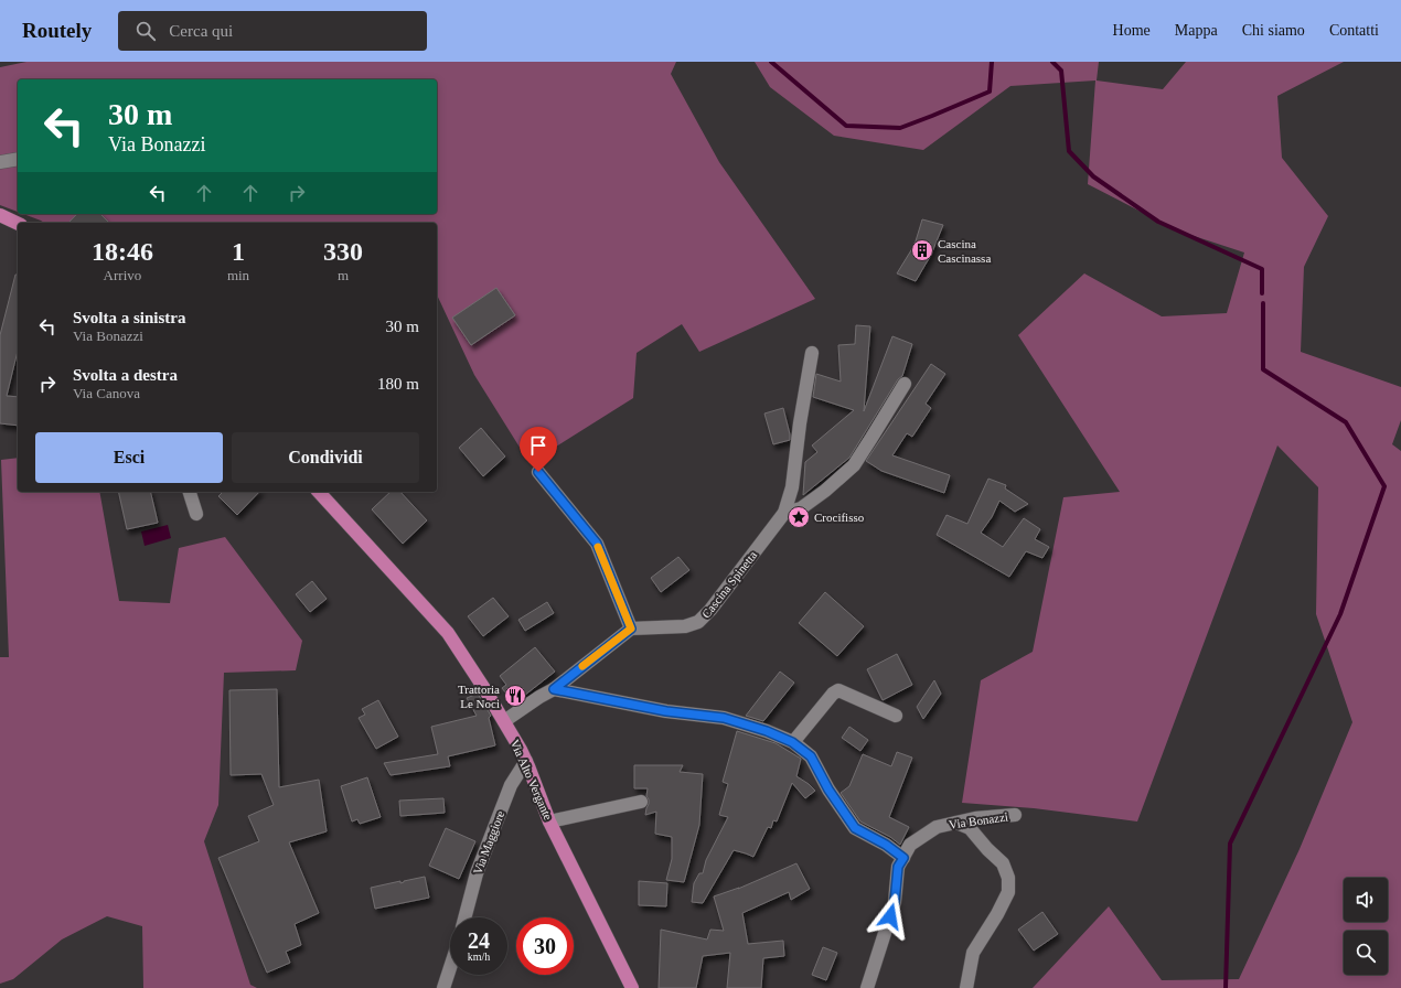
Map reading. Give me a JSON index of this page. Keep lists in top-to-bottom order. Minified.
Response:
{"streets":{"main road":["Via Alto Vergante"],"street":["Cascina Spinetta","Via Bonazzi","Via Maggiore"]},"crossings":[["Via Alto Vergante","Via Maggiore"]],"places":{"building":["Cascina Cascinassa"],"place":["Crocifisso"],"restaurant":["Trattoria Le Noci"]},"page":{"header":"Routely","search":"Cerca qui","nav":["Home","Mappa","Chi siamo","Contatti"],"turn":["30 m","Via Bonazzi"],"eta":["18:46","Arrivo","1","min","330","m"],"list":[{"name":"Svolta a sinistra","note":"Via Bonazzi","value":"30 m"},{"name":"Svolta a destra","note":"Via Canova","value":"180 m"}],"buttons":["Esci","Condividi"],"speed":"24 km/h","limit":"30"}}
